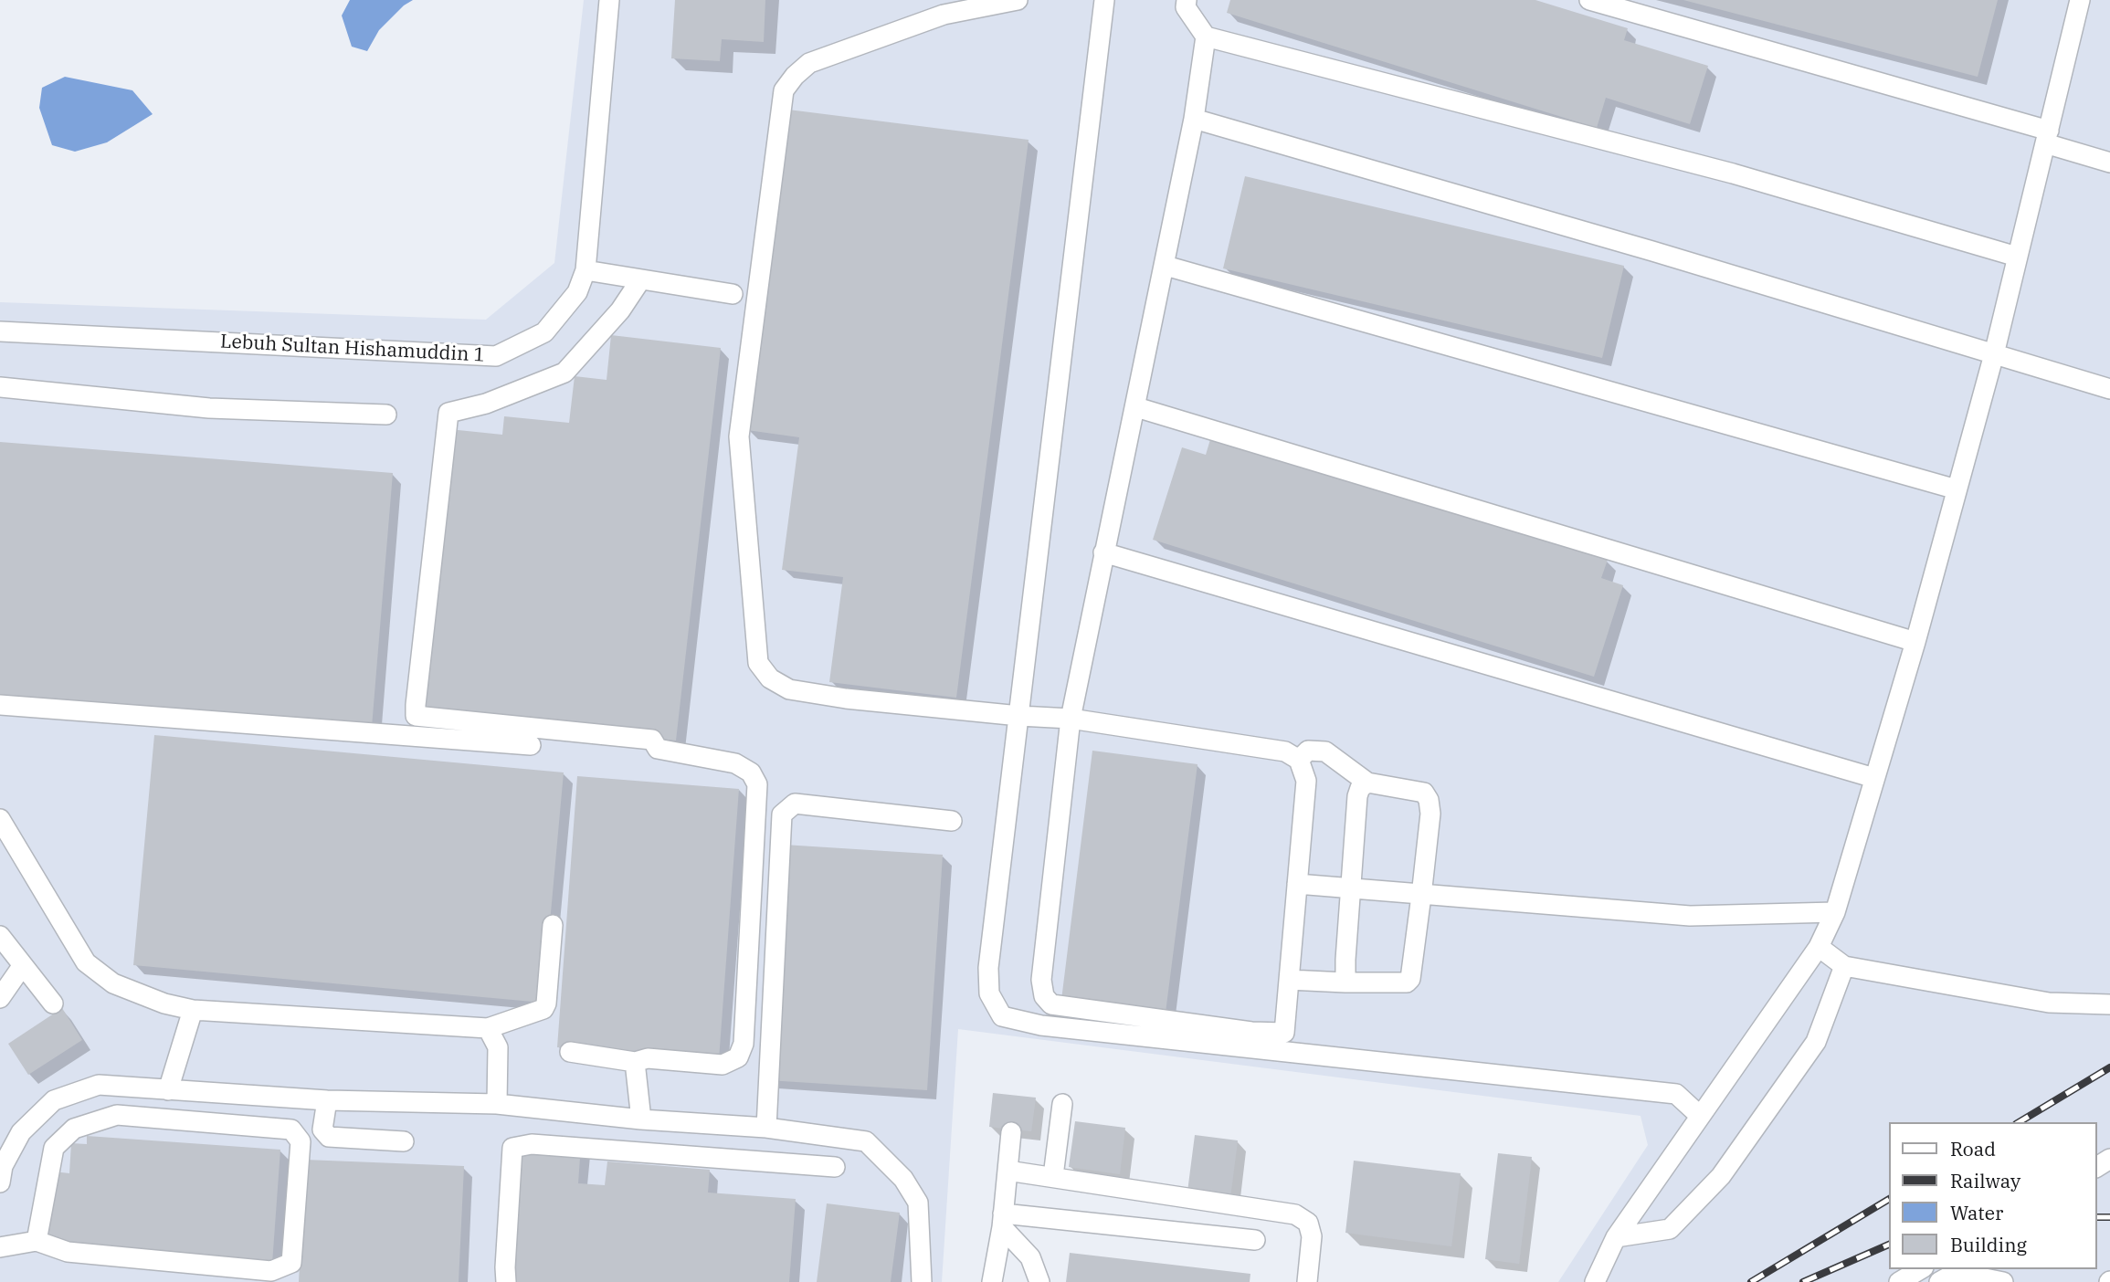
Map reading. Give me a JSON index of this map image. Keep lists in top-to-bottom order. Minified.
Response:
{"streets":{"street":["Lebuh Sultan Hishamuddin 1"]},"legend":["Road","Railway","Water","Building"]}
